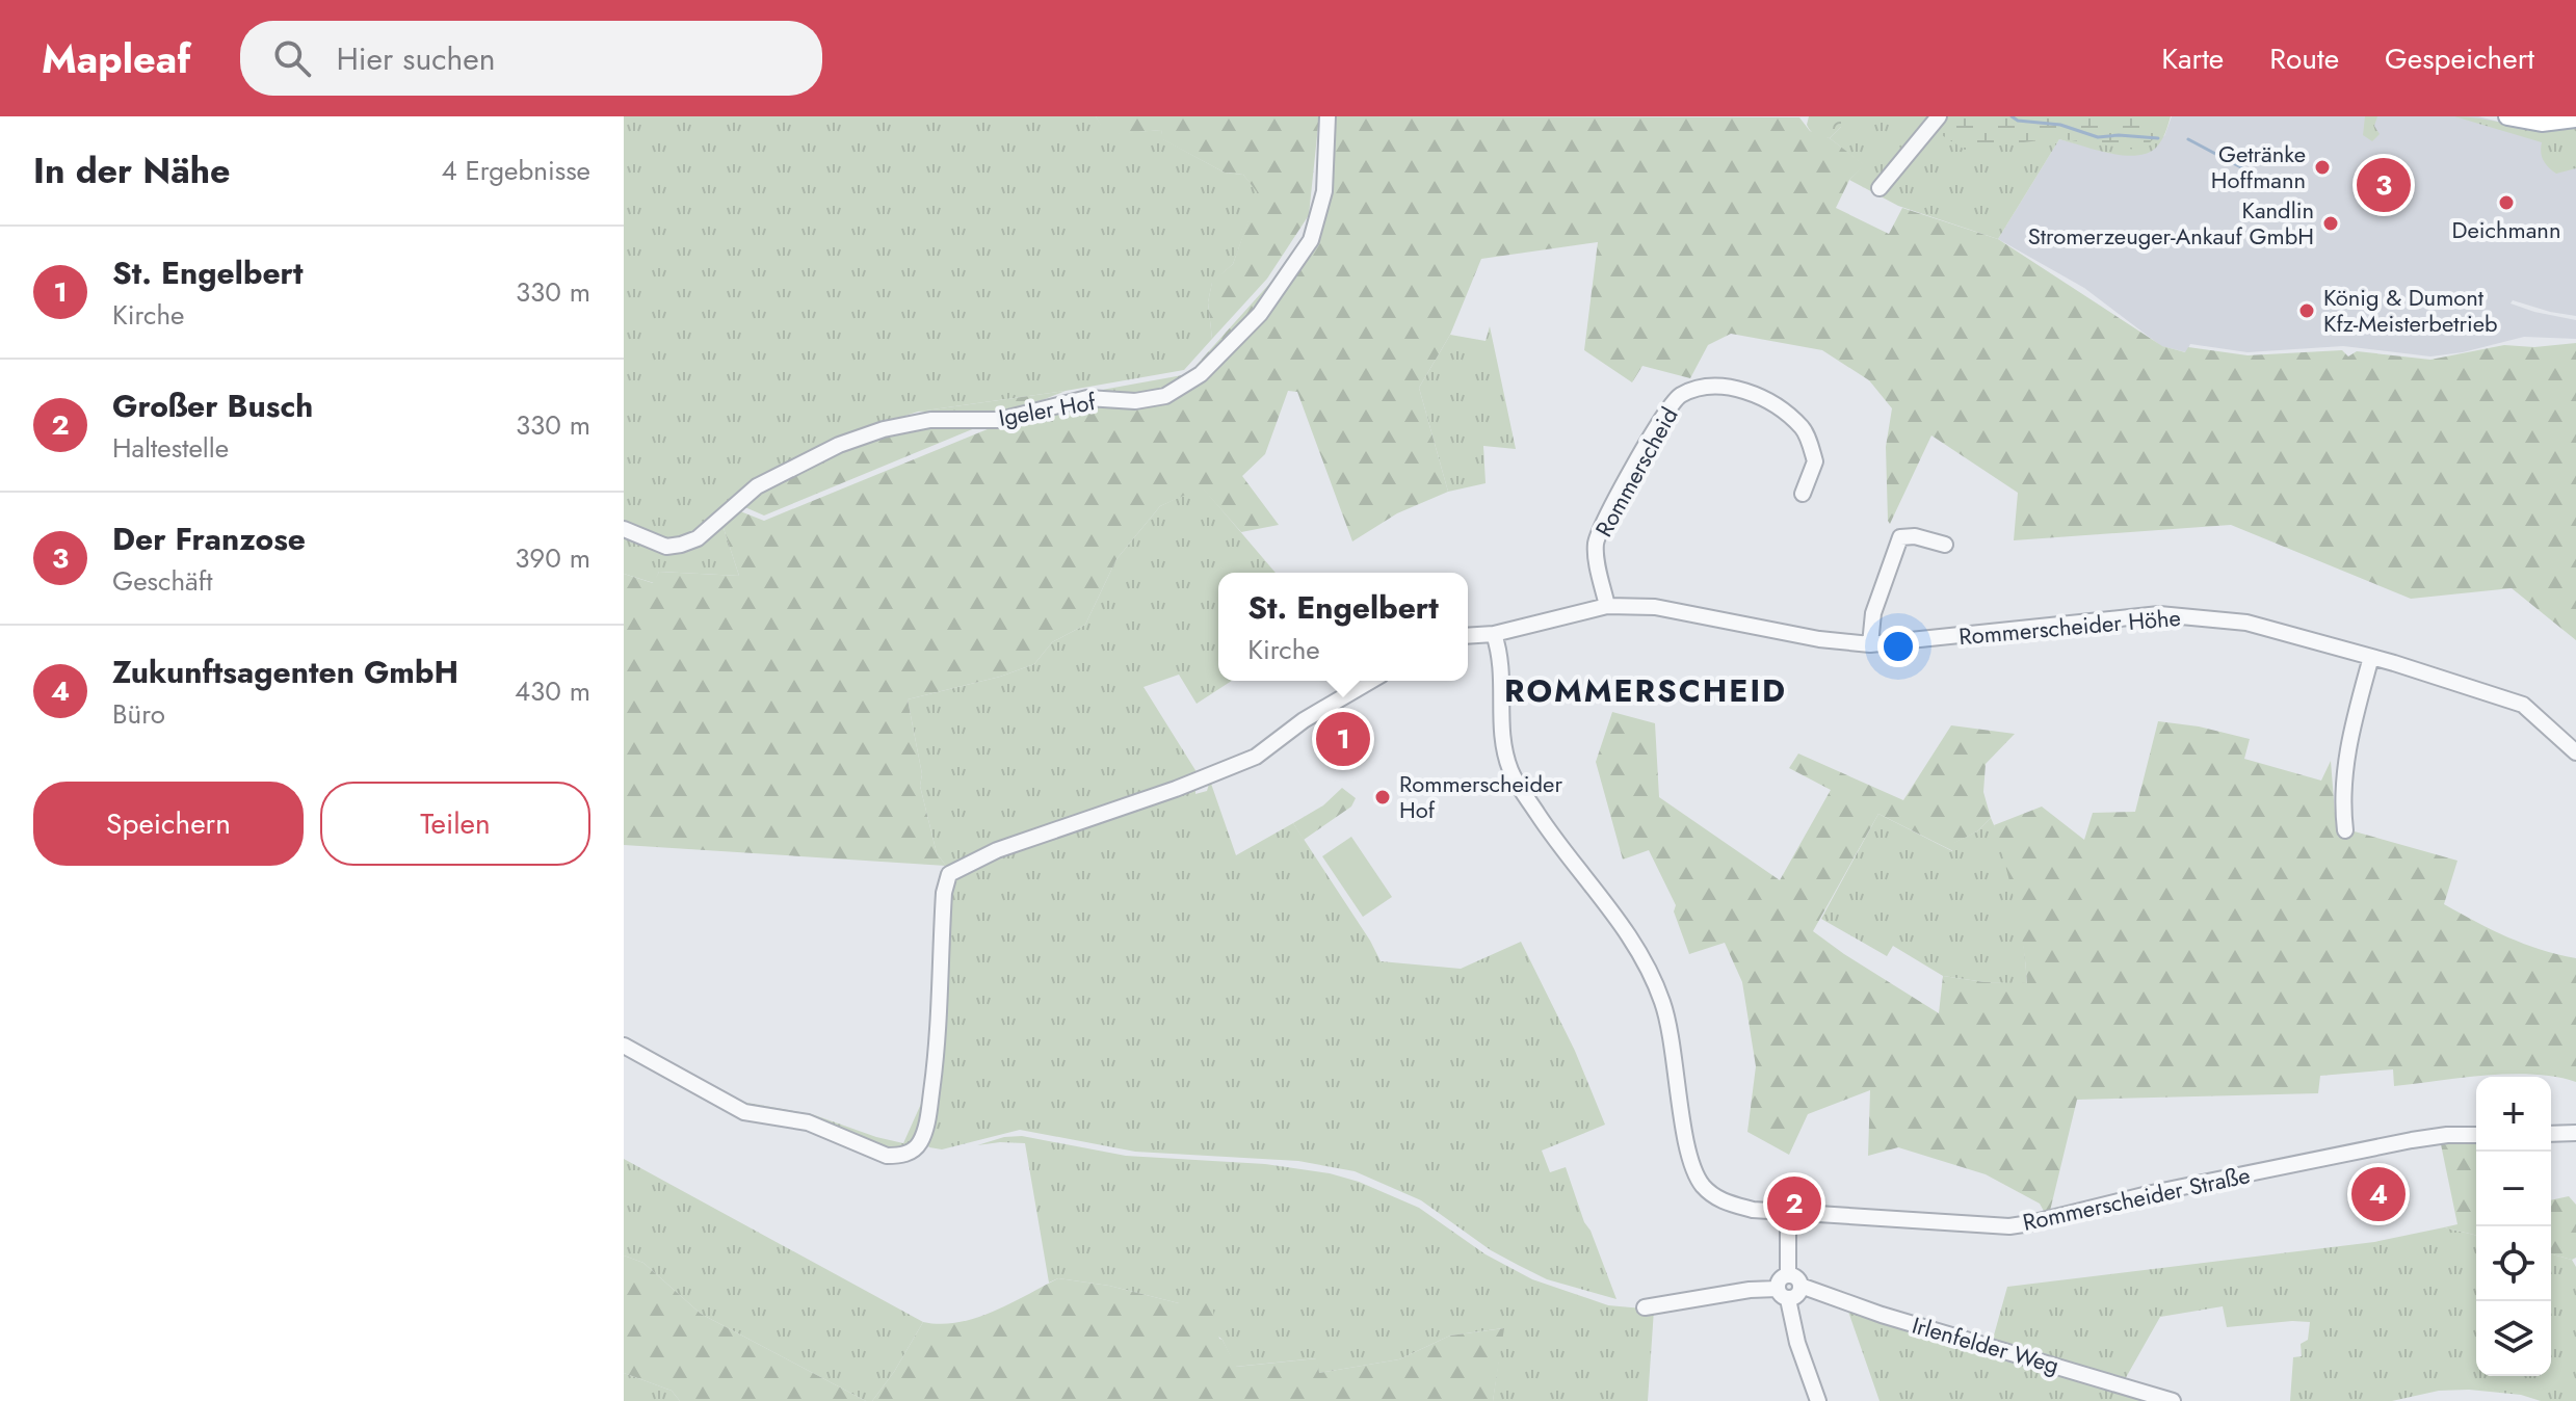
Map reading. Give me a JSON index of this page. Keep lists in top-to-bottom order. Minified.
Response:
{"streets":{"street":["Igeler Hof","Rommerscheid","Rommerscheider Höhe","Rommerscheider Straße","Irlenfelder Weg"]},"crossings":[["Rommerscheid","Rommerscheider Höhe"],["Rommerscheider Höhe","Rommerscheider Straße"]],"districts":["ROMMERSCHEID"],"places":["Getränke Hoffmann","Deichmann","Kandlin Stromerzeuger-Ankauf GmbH","König & Dumont Kfz-Meisterbetrieb","Rommerscheider Hof"],"page":{"header":"Mapleaf","search":"Hier suchen","nav":["Karte","Route","Gespeichert"],"heading":["In der Nähe","4 Ergebnisse"],"pins":["3","1","4","2"],"list":[{"mark":"1","name":"St. Engelbert","note":"Kirche","value":"330 m"},{"mark":"2","name":"Großer Busch","note":"Haltestelle","value":"330 m"},{"mark":"3","name":"Der Franzose","note":"Geschäft","value":"390 m"},{"mark":"4","name":"Zukunftsagenten GmbH","note":"Büro","value":"430 m"}],"popup":["St. Engelbert","Kirche"],"buttons":["Speichern","Teilen"],"map_buttons":["+","−"]}}
